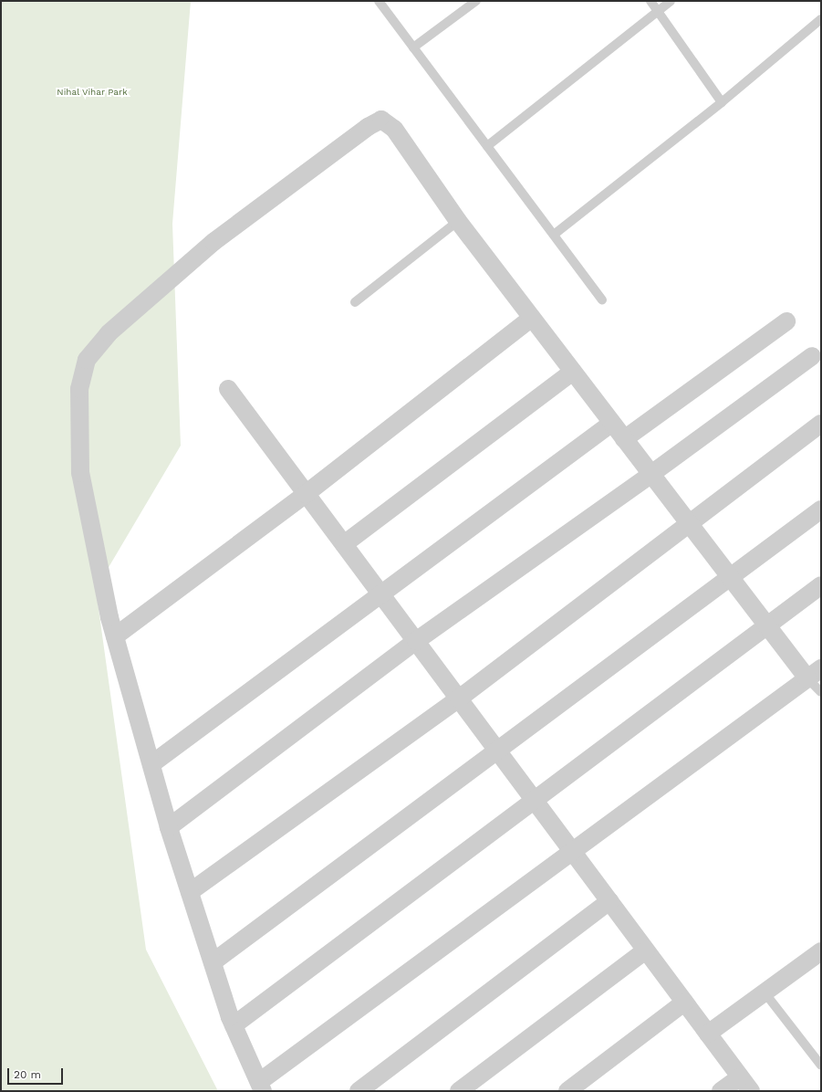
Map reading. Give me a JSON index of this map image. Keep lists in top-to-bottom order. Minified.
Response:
{"parks":["Nihal Vihar Park"],"scale_bar":"20 m"}
